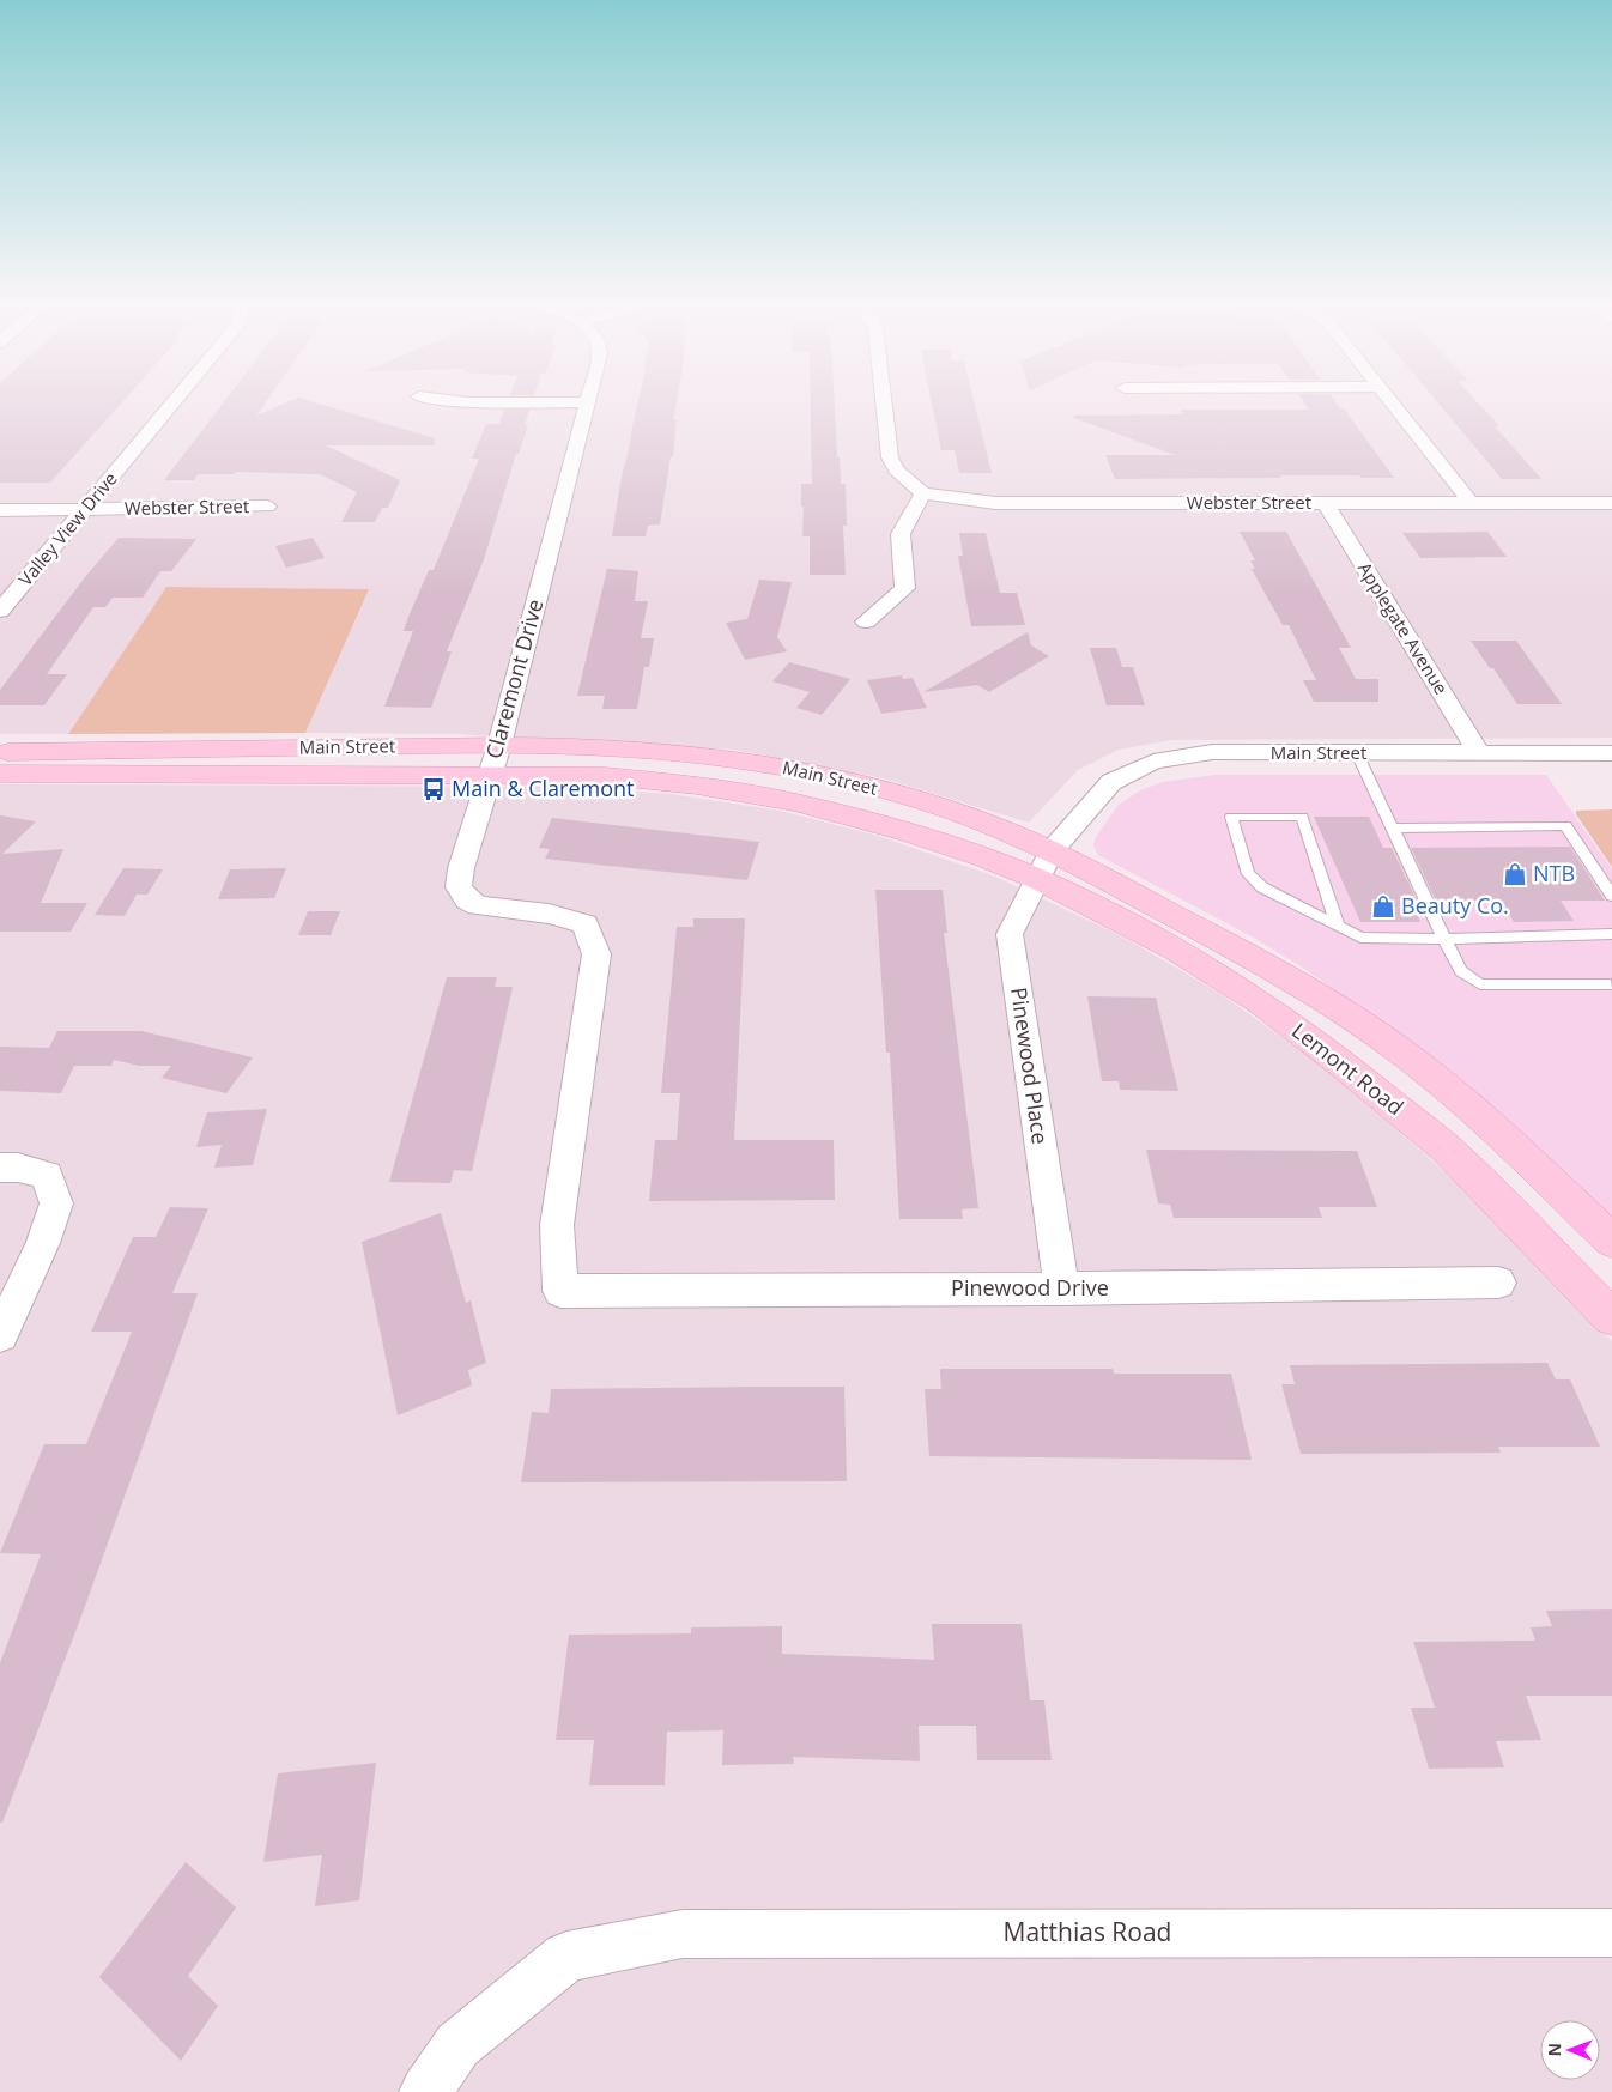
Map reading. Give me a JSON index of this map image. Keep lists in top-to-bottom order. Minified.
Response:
{"streets":{"main road":["Main Street","Lemont Road"],"street":["Webster Street","Valley View Drive","Applegate Avenue","Claremont Drive","Pinewood Place","Pinewood Drive","Matthias Road"]},"crossings":[["Webster Street","Valley View Drive"],["Webster Street","Applegate Avenue"],["Applegate Avenue","Main Street"],["Claremont Drive","Main Street"],["Claremont Drive","Pinewood Drive"],["Main Street","Pinewood Place"],["Main Street","Lemont Road"],["Pinewood Place","Lemont Road"],["Pinewood Place","Pinewood Drive"]],"places":{"bus stop":["Main & Claremont"],"shop":["NTB","Beauty Co."]},"north":"left"}
